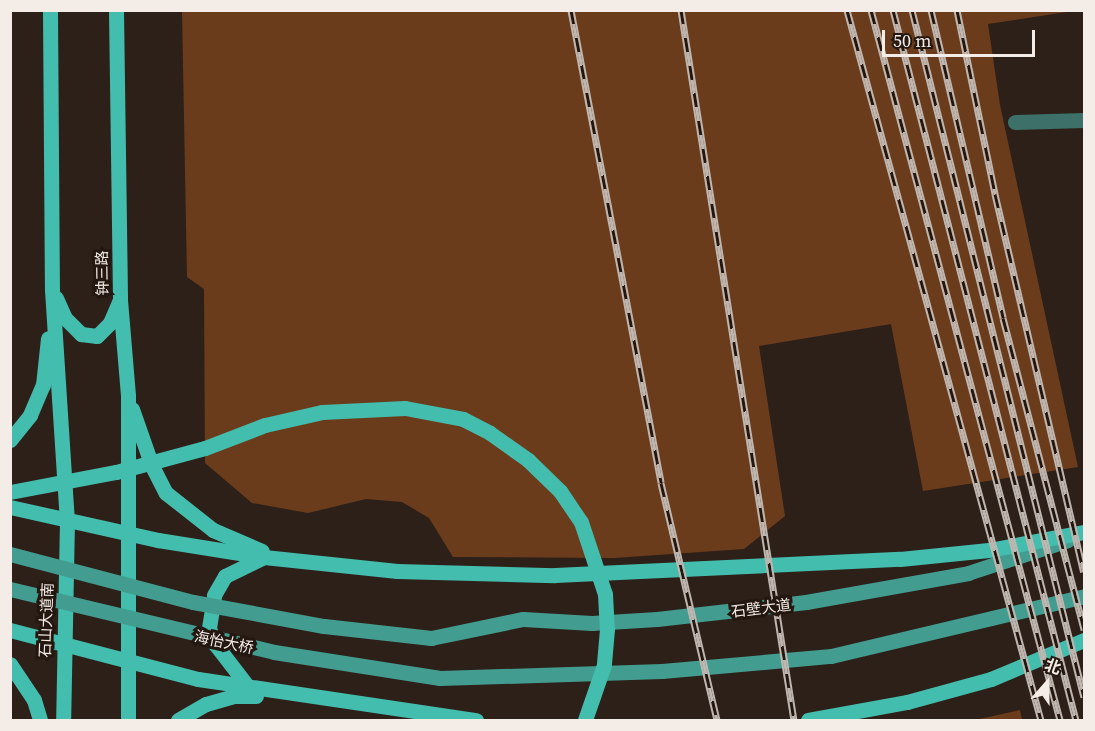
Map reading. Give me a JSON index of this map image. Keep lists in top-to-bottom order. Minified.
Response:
{"streets":{"main road":["钟三路","石山大道南"],"street":["石壁大道","海怡大桥"]},"scale_bar":"50 m","north":"top"}
